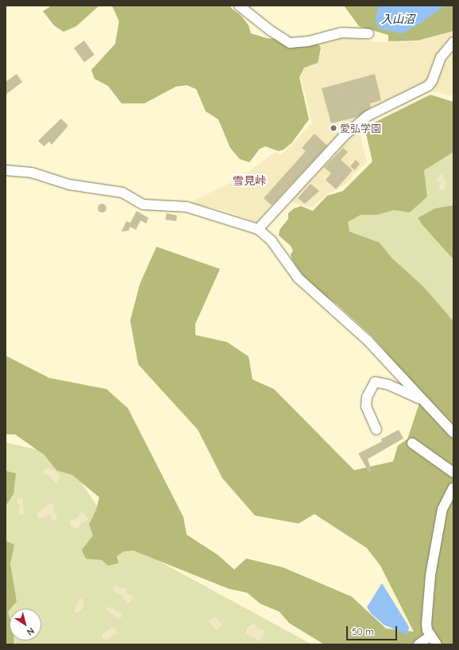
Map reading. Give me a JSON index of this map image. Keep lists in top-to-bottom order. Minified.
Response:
{"districts":["雪見峠"],"water":["入山沼"],"places":["愛弘学園"],"scale_bar":"50 m","north":"bottom right"}
